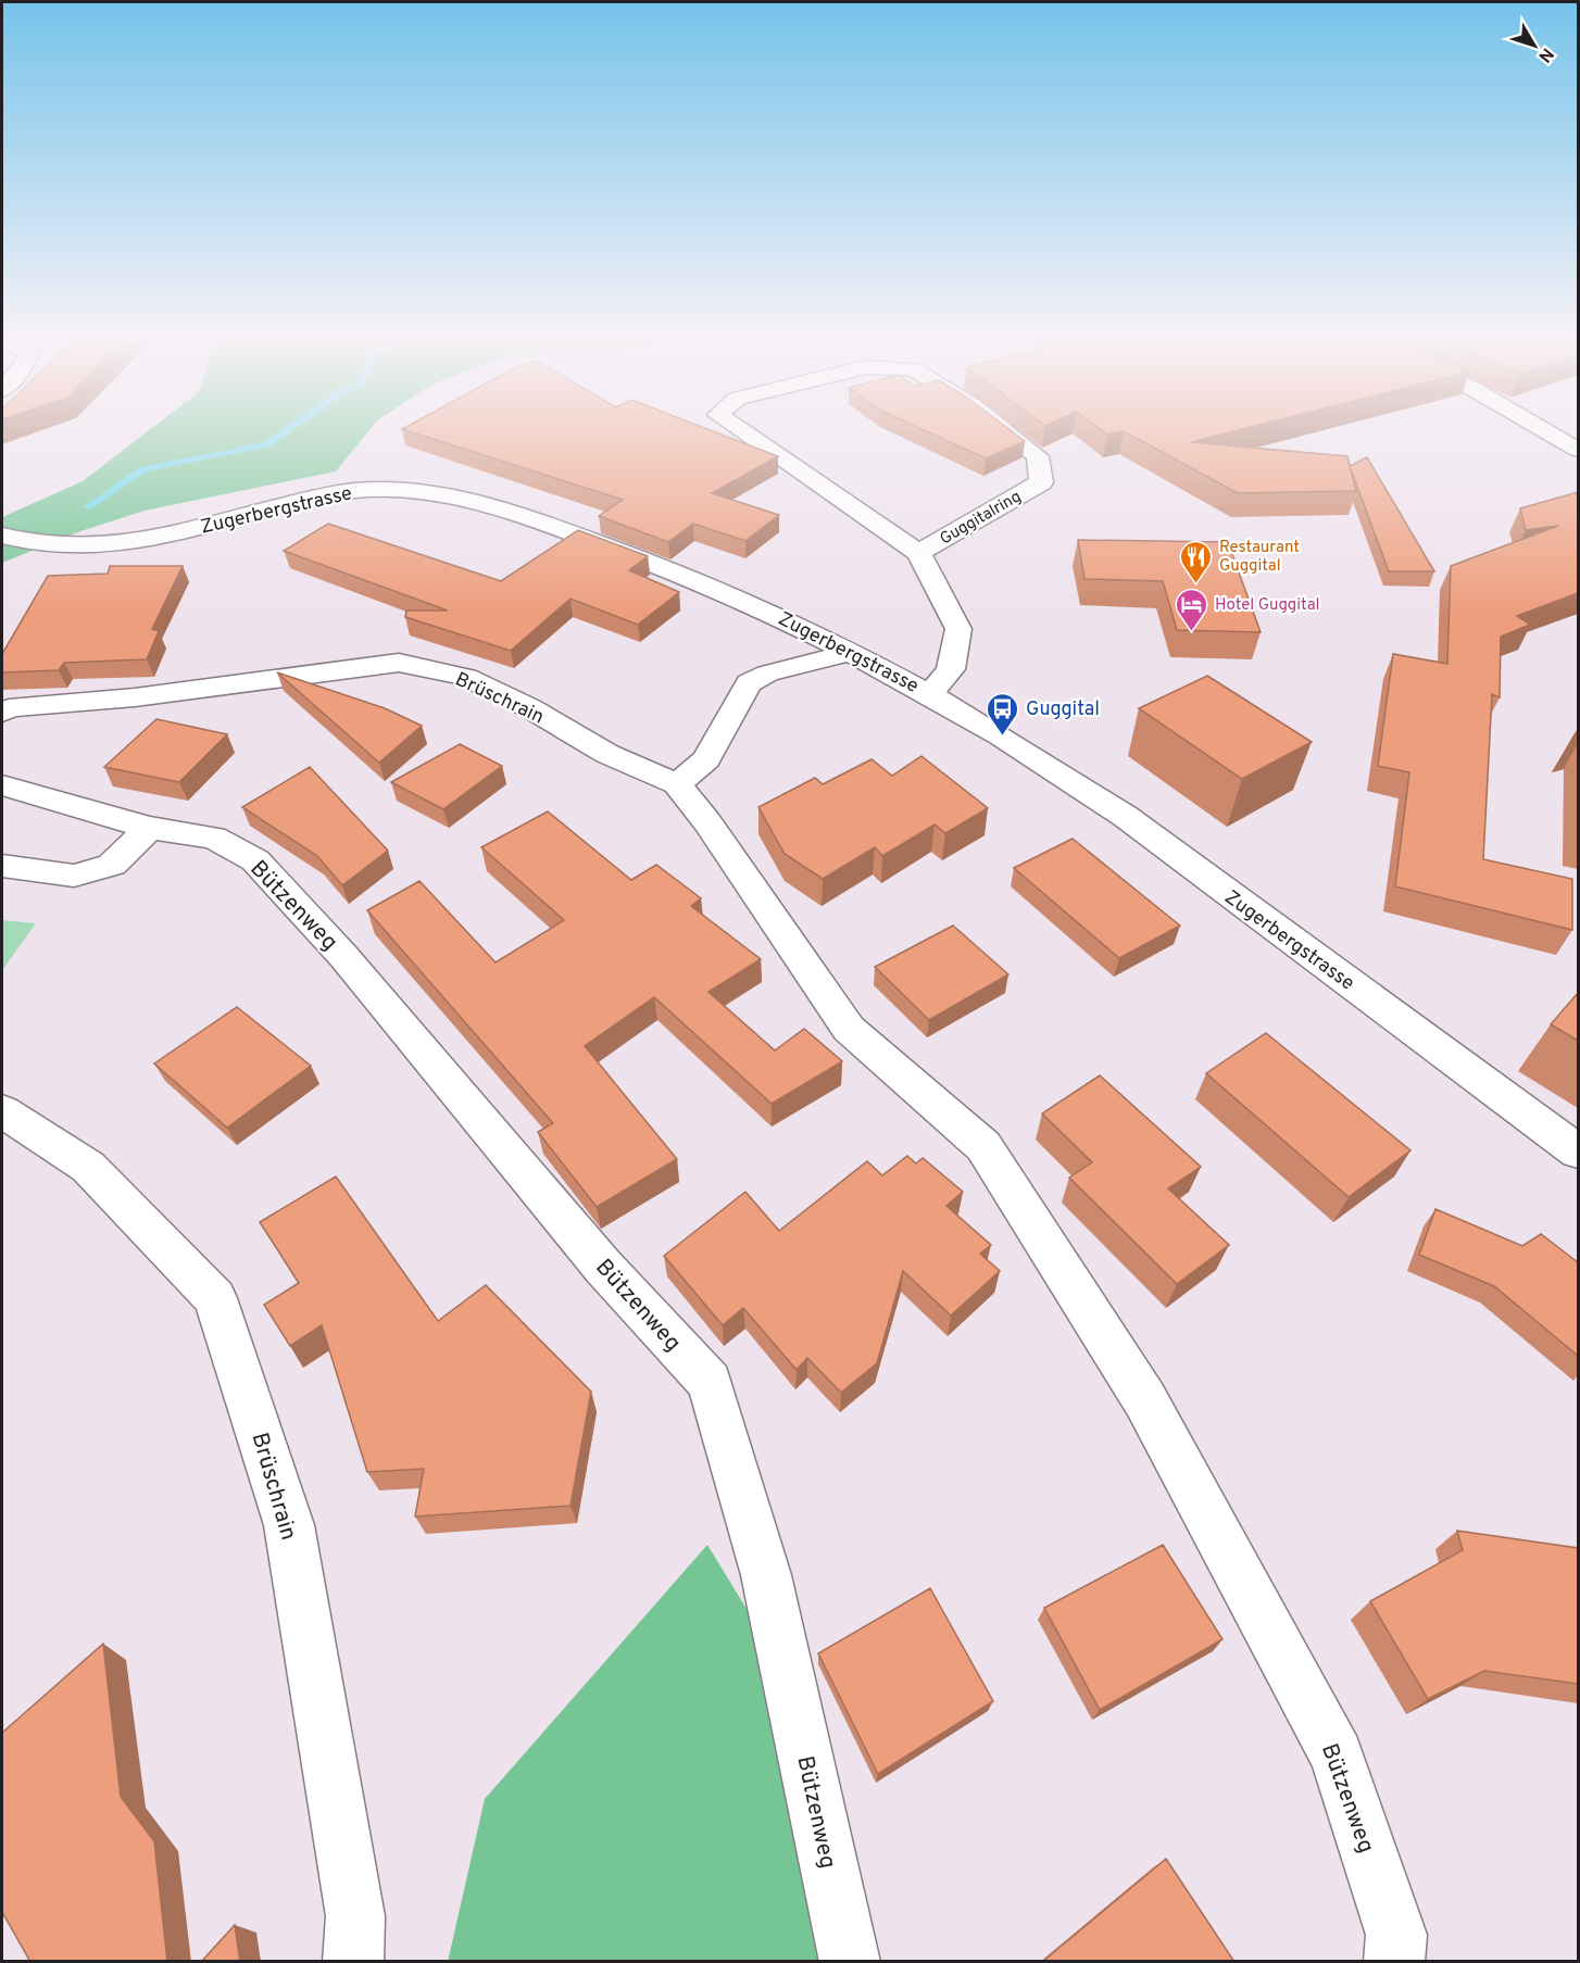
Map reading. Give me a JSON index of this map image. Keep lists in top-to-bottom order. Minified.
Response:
{"streets":{"street":["Zugerbergstrasse","Guggitalring","Brüschrain","Bützenweg"]},"crossings":[["Zugerbergstrasse","Guggitalring"],["Brüschrain","Bützenweg"]],"places":{"restaurant":["Restaurant Guggital"],"hotel":["Hotel Guggital"],"bus stop":["Guggital"]},"north":"bottom right"}
